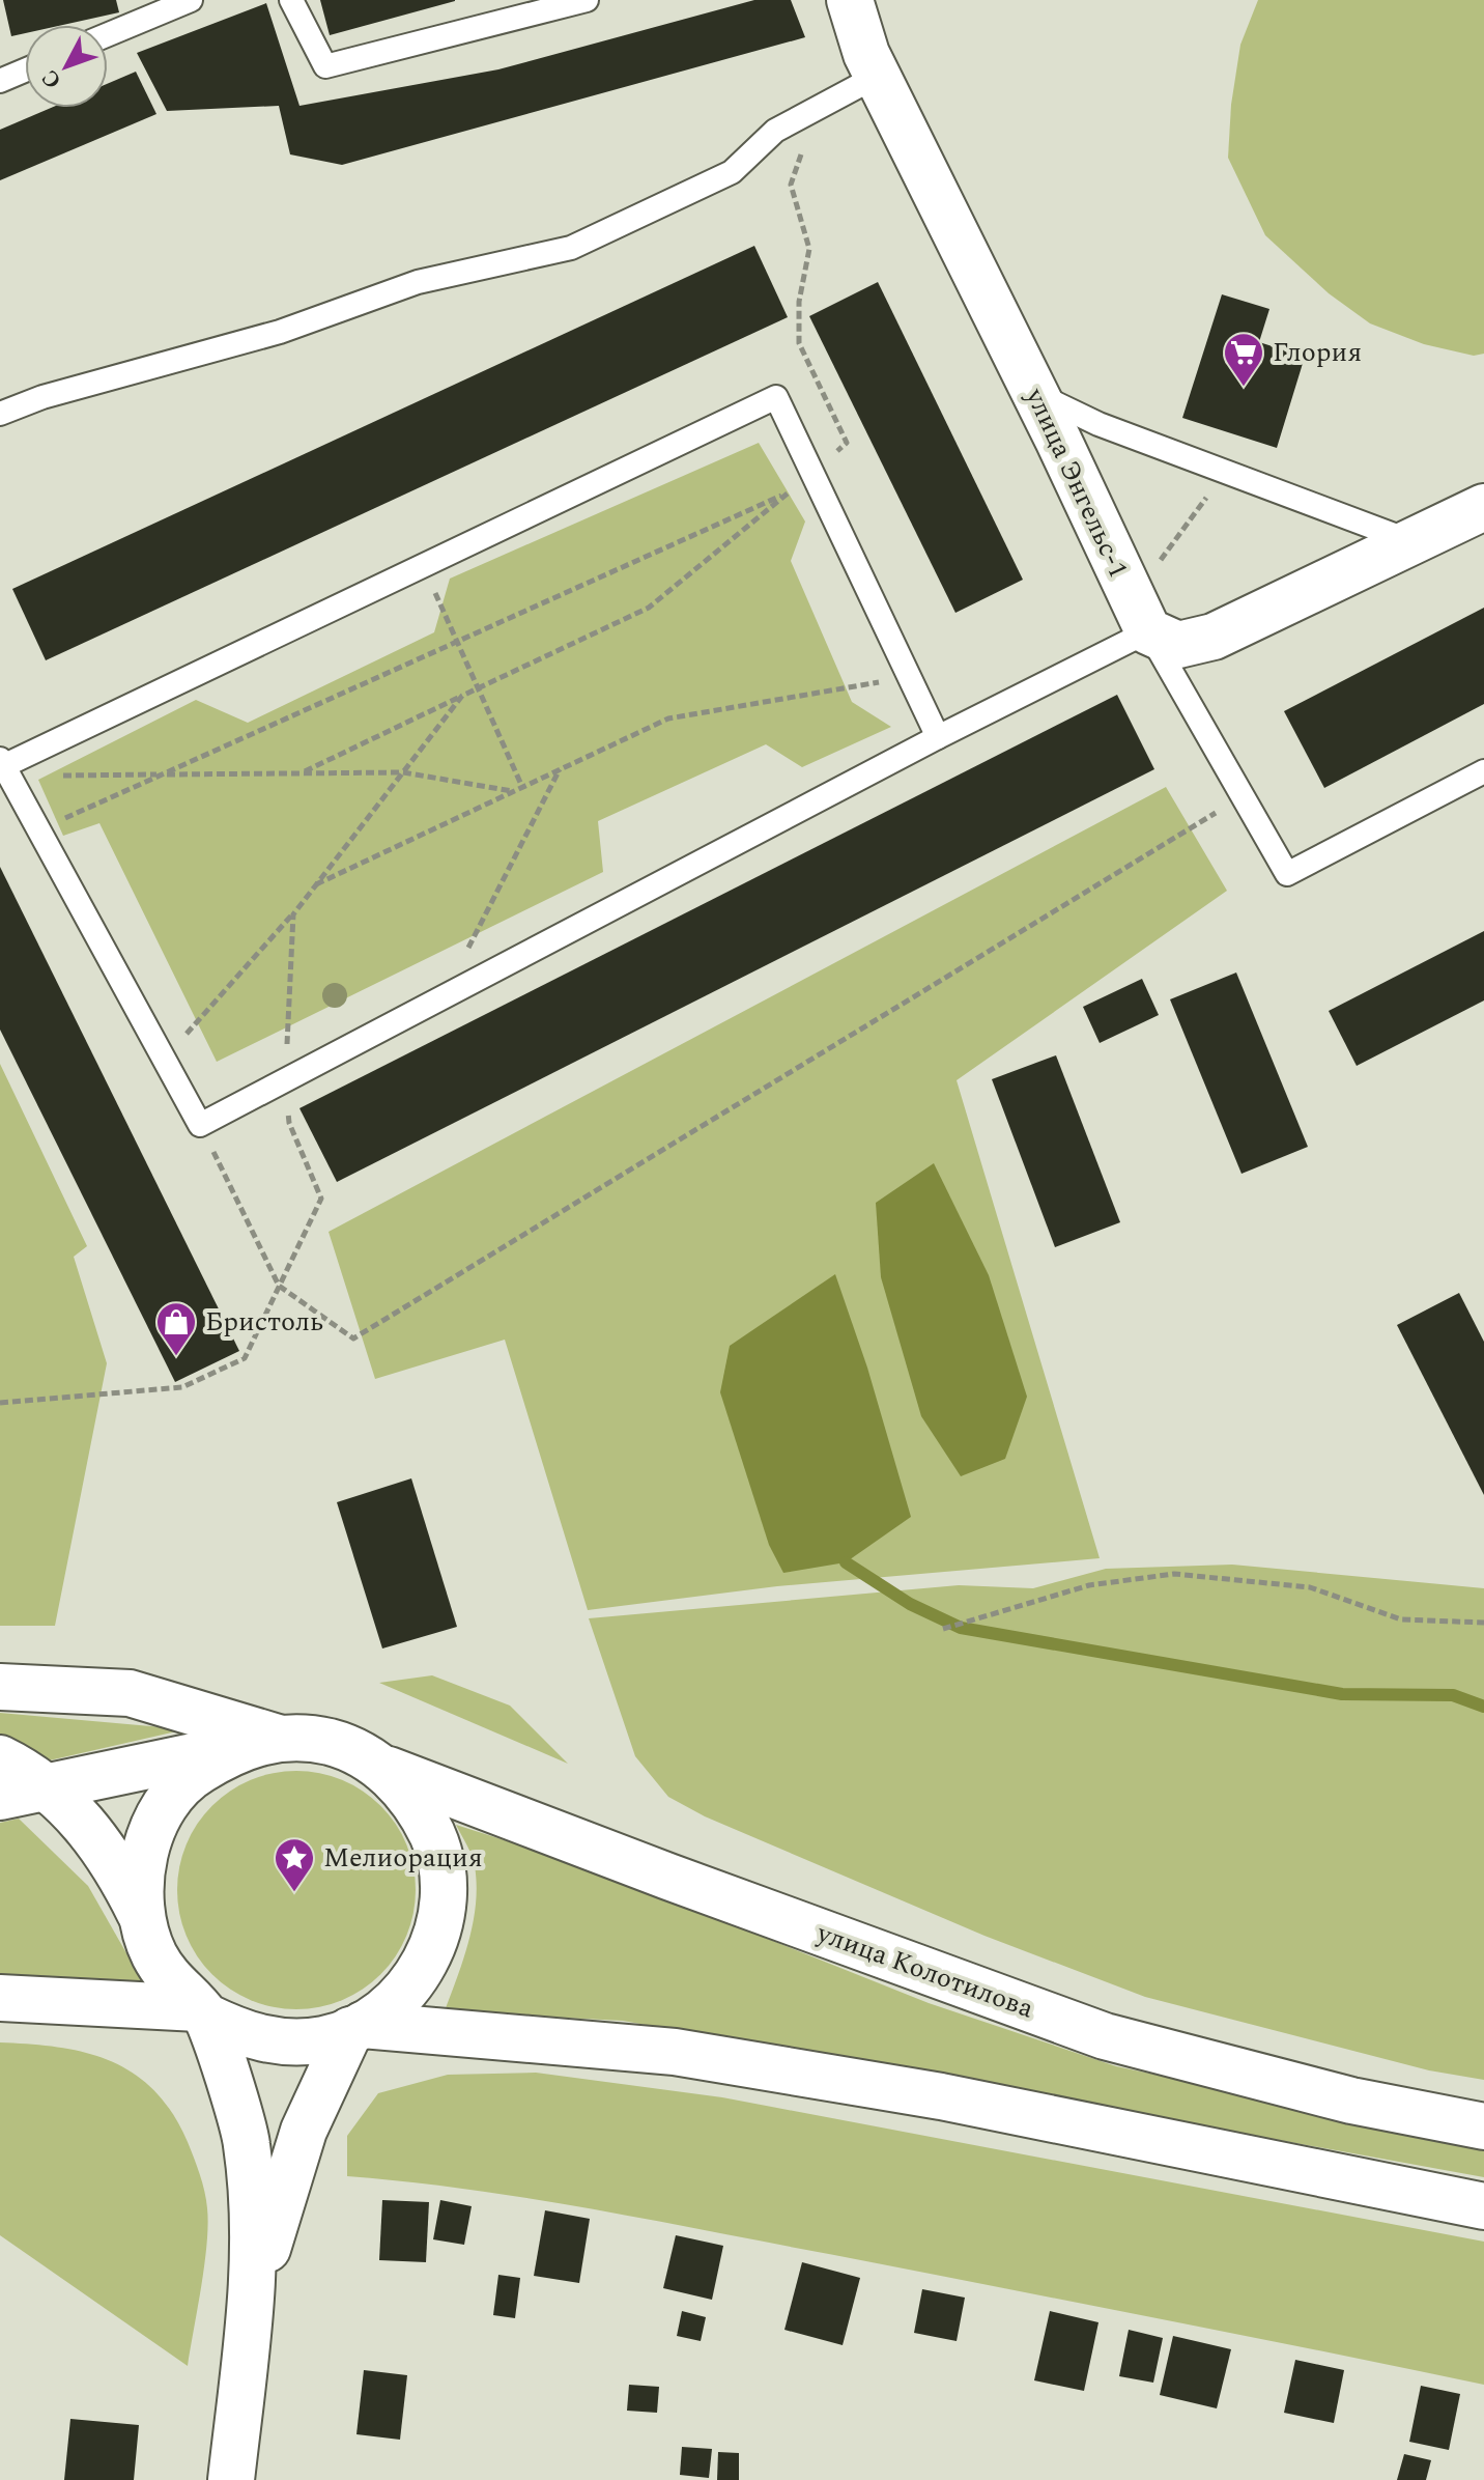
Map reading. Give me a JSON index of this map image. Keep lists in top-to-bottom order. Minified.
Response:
{"streets":{"main road":["улица Энгельс-1","улица Колотилова"]},"places":{"supermarket":["Глория"],"shop":["Бристоль"],"place":["Мелиорация"]},"north":"bottom left"}
